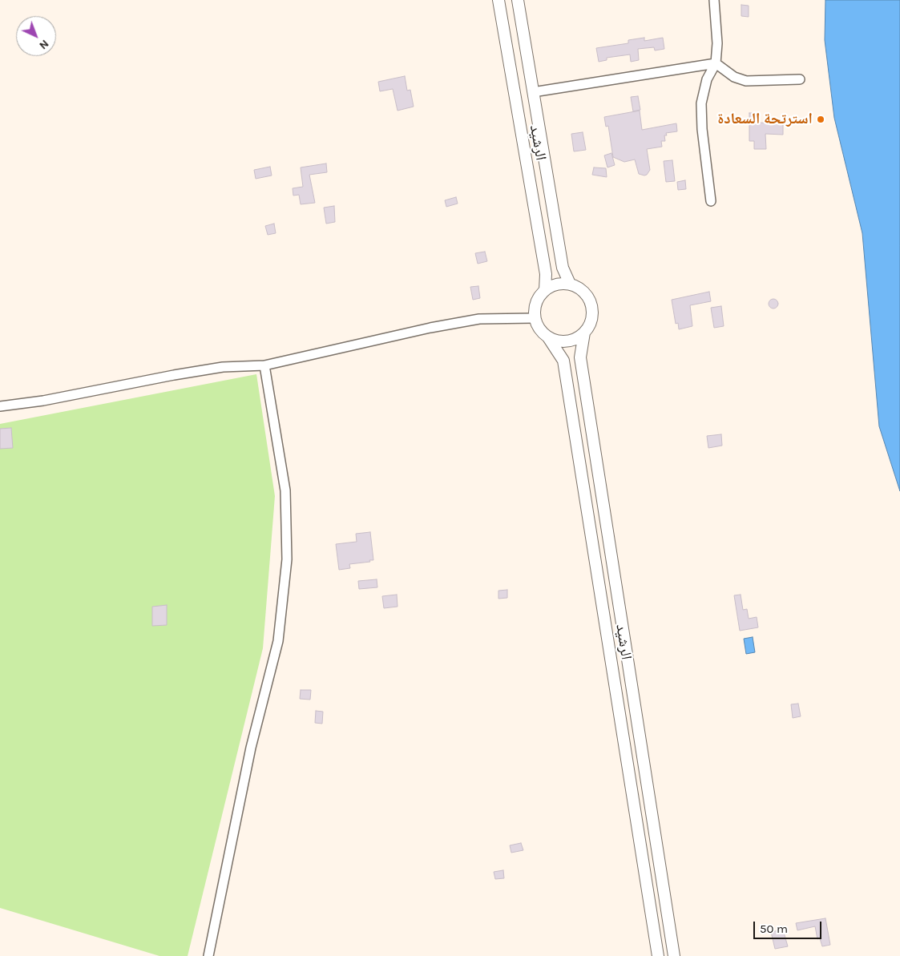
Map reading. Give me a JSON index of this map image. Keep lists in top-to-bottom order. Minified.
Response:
{"streets":{"street":["الرشيد"]},"places":["استرتحة السعادة"],"scale_bar":"50 m","north":"bottom right"}
